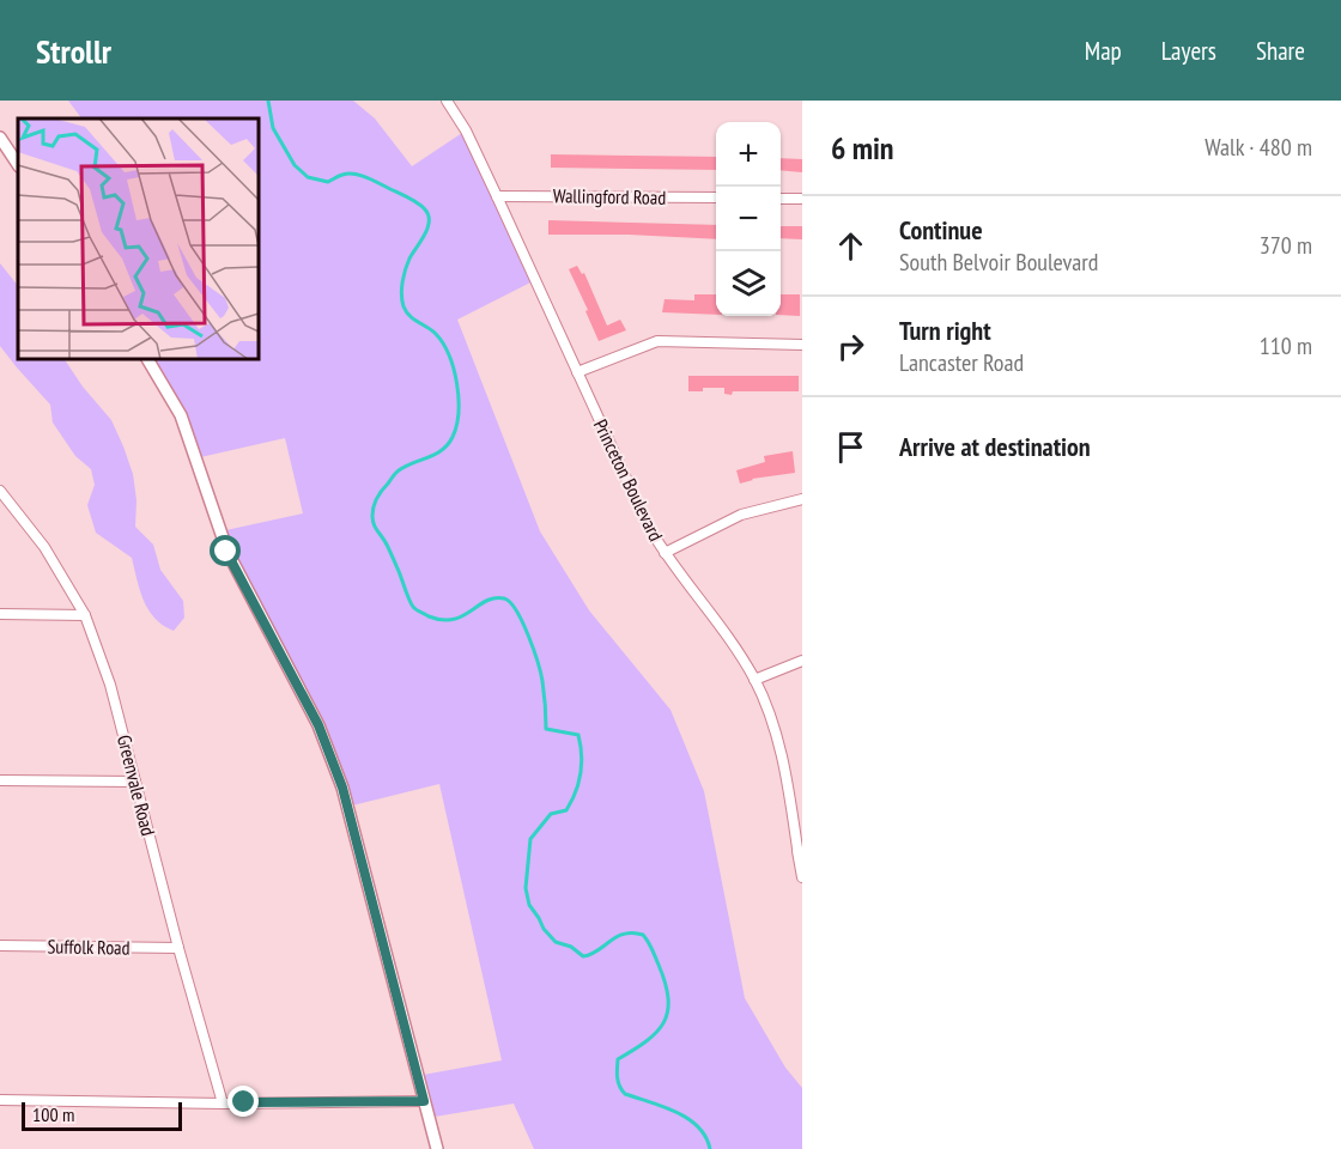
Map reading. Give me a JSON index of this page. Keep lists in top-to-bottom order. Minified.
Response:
{"streets":{"street":["Wallingford Road","Princeton Boulevard","Greenvale Road","Suffolk Road"]},"crossings":[["Wallingford Road","Princeton Boulevard"],["Greenvale Road","Suffolk Road"]],"scale_bar":"100 m","page":{"header":"Strollr","nav":["Map","Layers","Share"],"heading":["6 min","Walk · 480 m"],"map_buttons":["+","−"],"list":[["Continue","South Belvoir Boulevard","370 m"],["Turn right","Lancaster Road","110 m"],"Arrive at destination"],"scale":"100 m"}}
